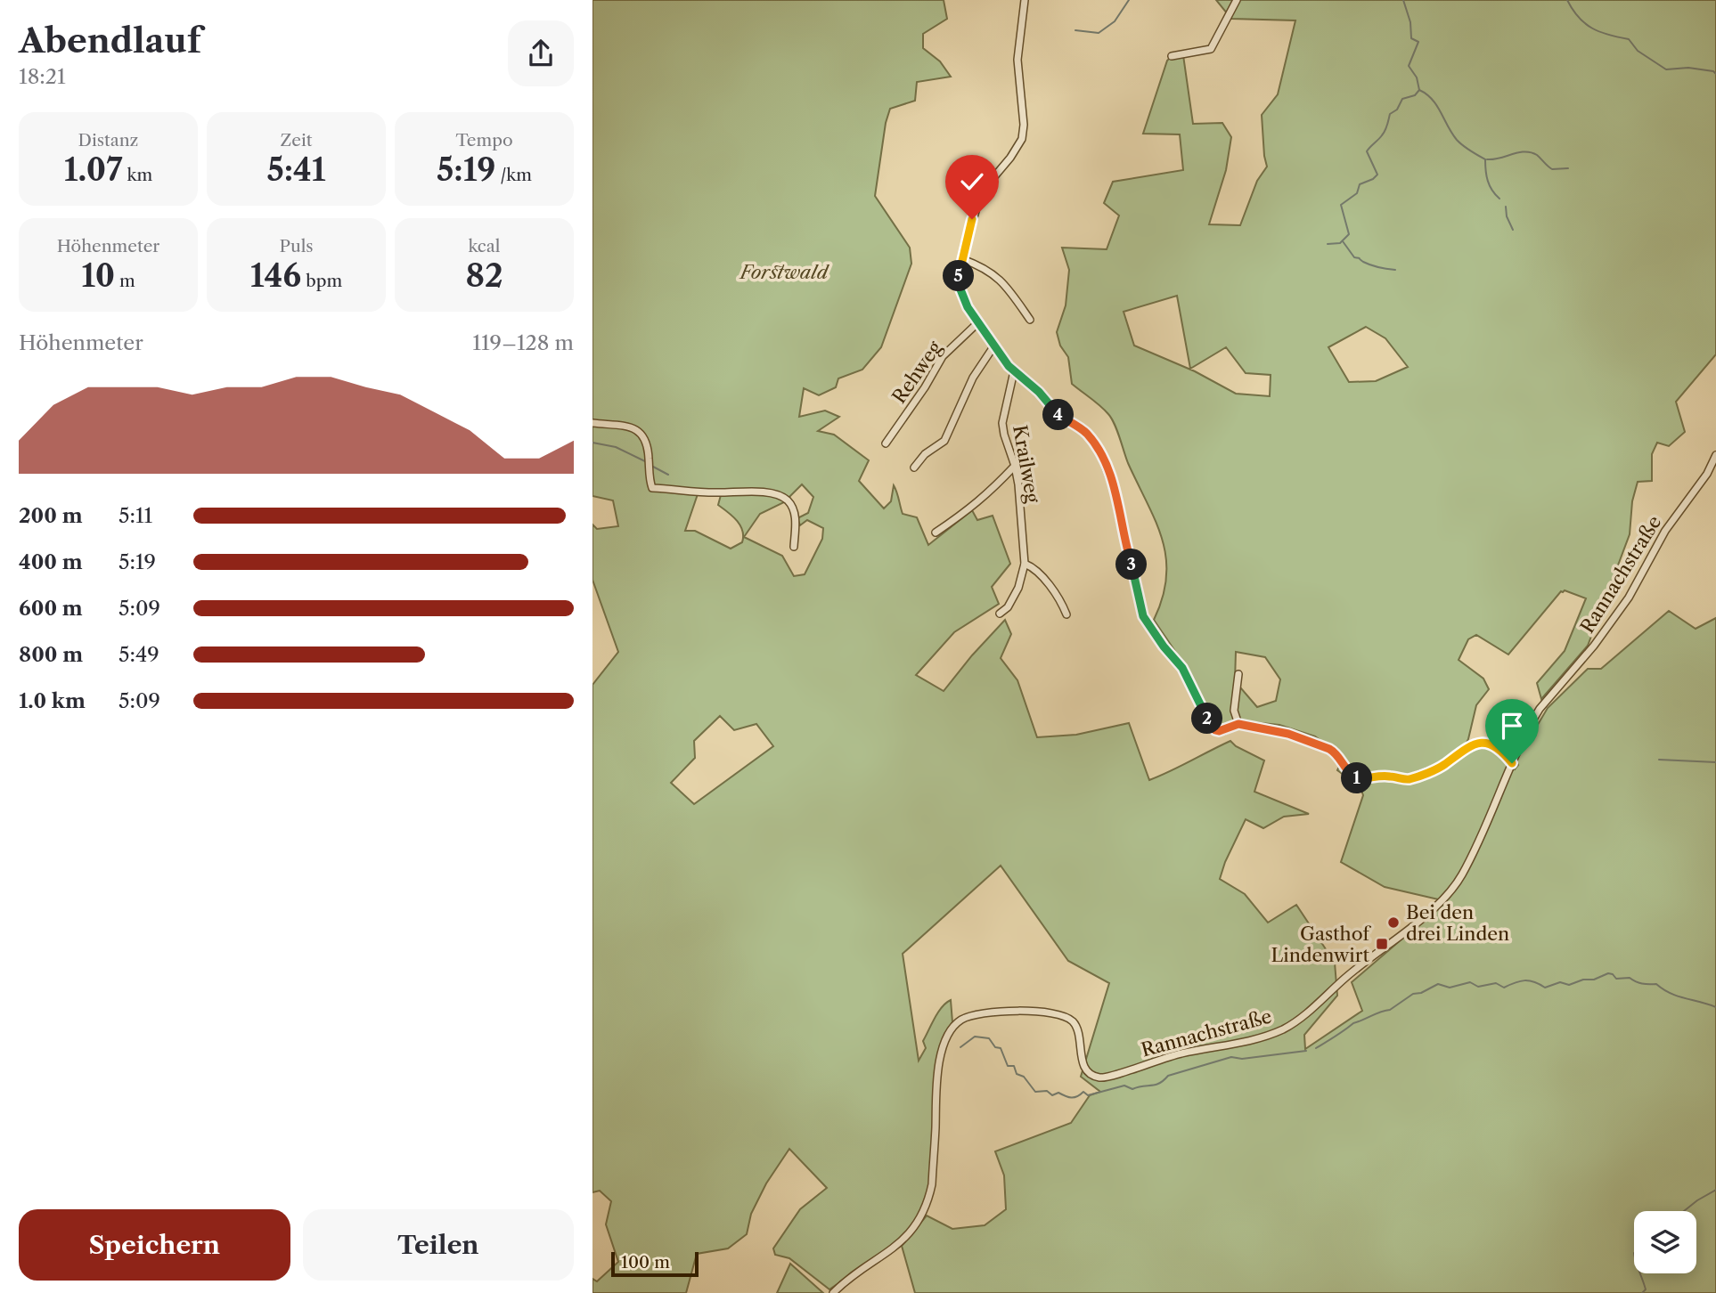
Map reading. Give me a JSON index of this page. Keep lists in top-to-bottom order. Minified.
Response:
{"streets":{"street":["Rehweg","Krailweg","Rannachstraße"]},"parks":["Forstwald"],"places":{"other":["Bei den drei Linden"],"transit":["Gasthof Lindenwirt"]},"scale_bar":"100 m","page":{"heading":["Abendlauf","18:21"],"stats":[["Distanz","1.07 km"],["Zeit","5:41"],["Tempo","5:19 /km"],["Höhenmeter","10 m"],["Puls","146 bpm"],["kcal","82"]],"pins":["5","4","3","2","1"],"chart":["Höhenmeter","119–128 m"],"list":[{"name":"200 m","note":"5:11"},{"name":"400 m","note":"5:19"},{"name":"600 m","note":"5:09"},{"name":"800 m","note":"5:49"},{"name":"1.0 km","note":"5:09"}],"buttons":["Speichern","Teilen"],"scale":"100 m"}}
